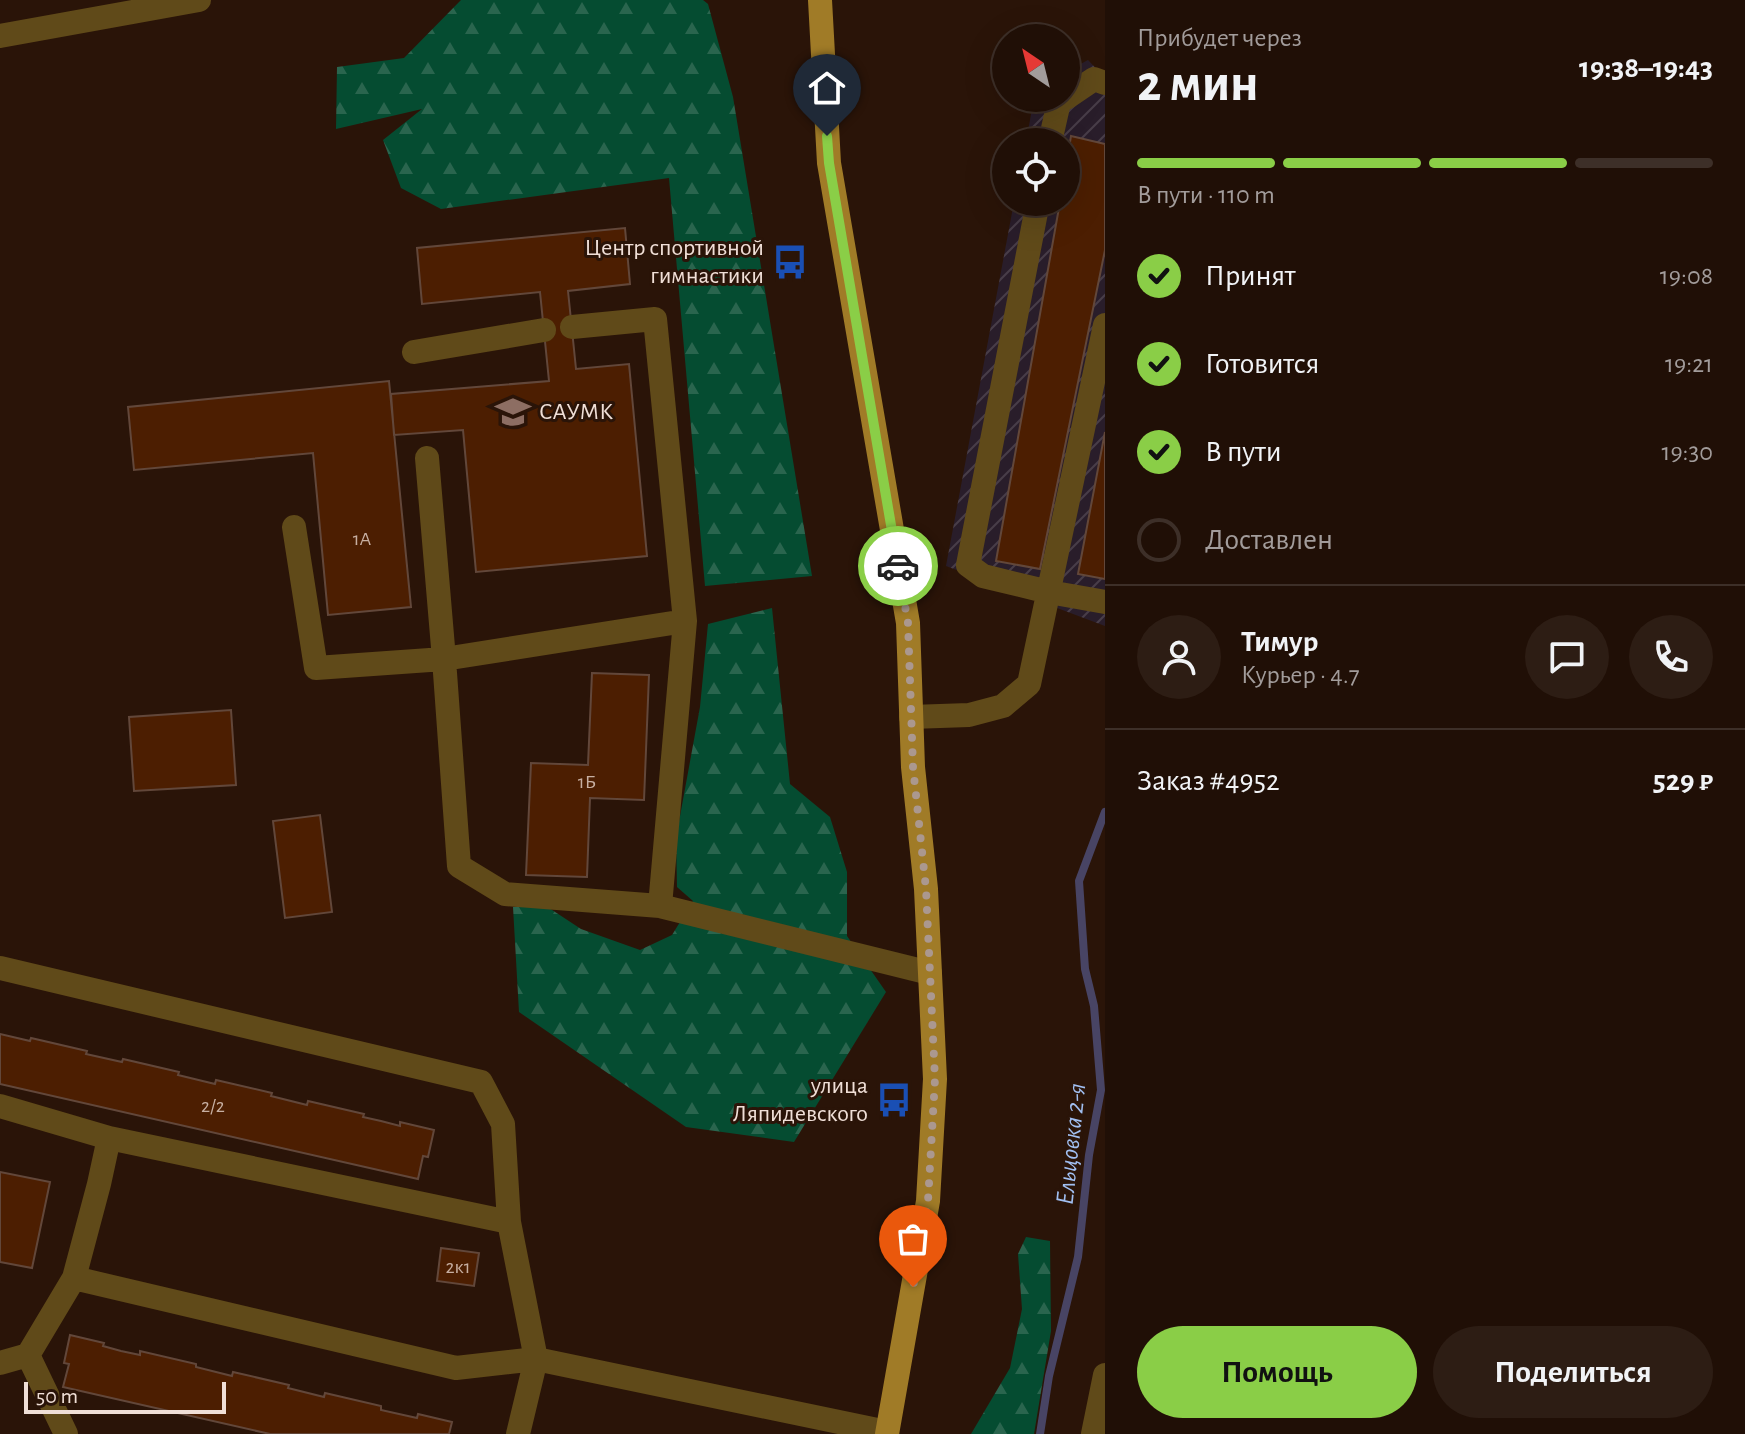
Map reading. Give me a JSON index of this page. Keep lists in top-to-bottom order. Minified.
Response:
{"water":["Ельцовка 2-я"],"places":{"bus stop":["Центр спортивной гимнастики","улица Ляпидевского"],"school or university":["САУМК"]},"house_numbers":["1А","1Б","2/2","2к1"],"scale_bar":"50 m","north":"top left","page":{"heading":["2 мин","Прибудет через","19:38–19:43"],"panel":["Тимур","Курьер · 4.7","Заказ #4952","529 ₽"],"bar":"В пути · 110 m","list":[["Принят","19:08"],["Готовится","19:21"],["В пути","19:30"],"Доставлен"],"buttons":["Помощь","Поделиться"],"scale":"50 m"}}
